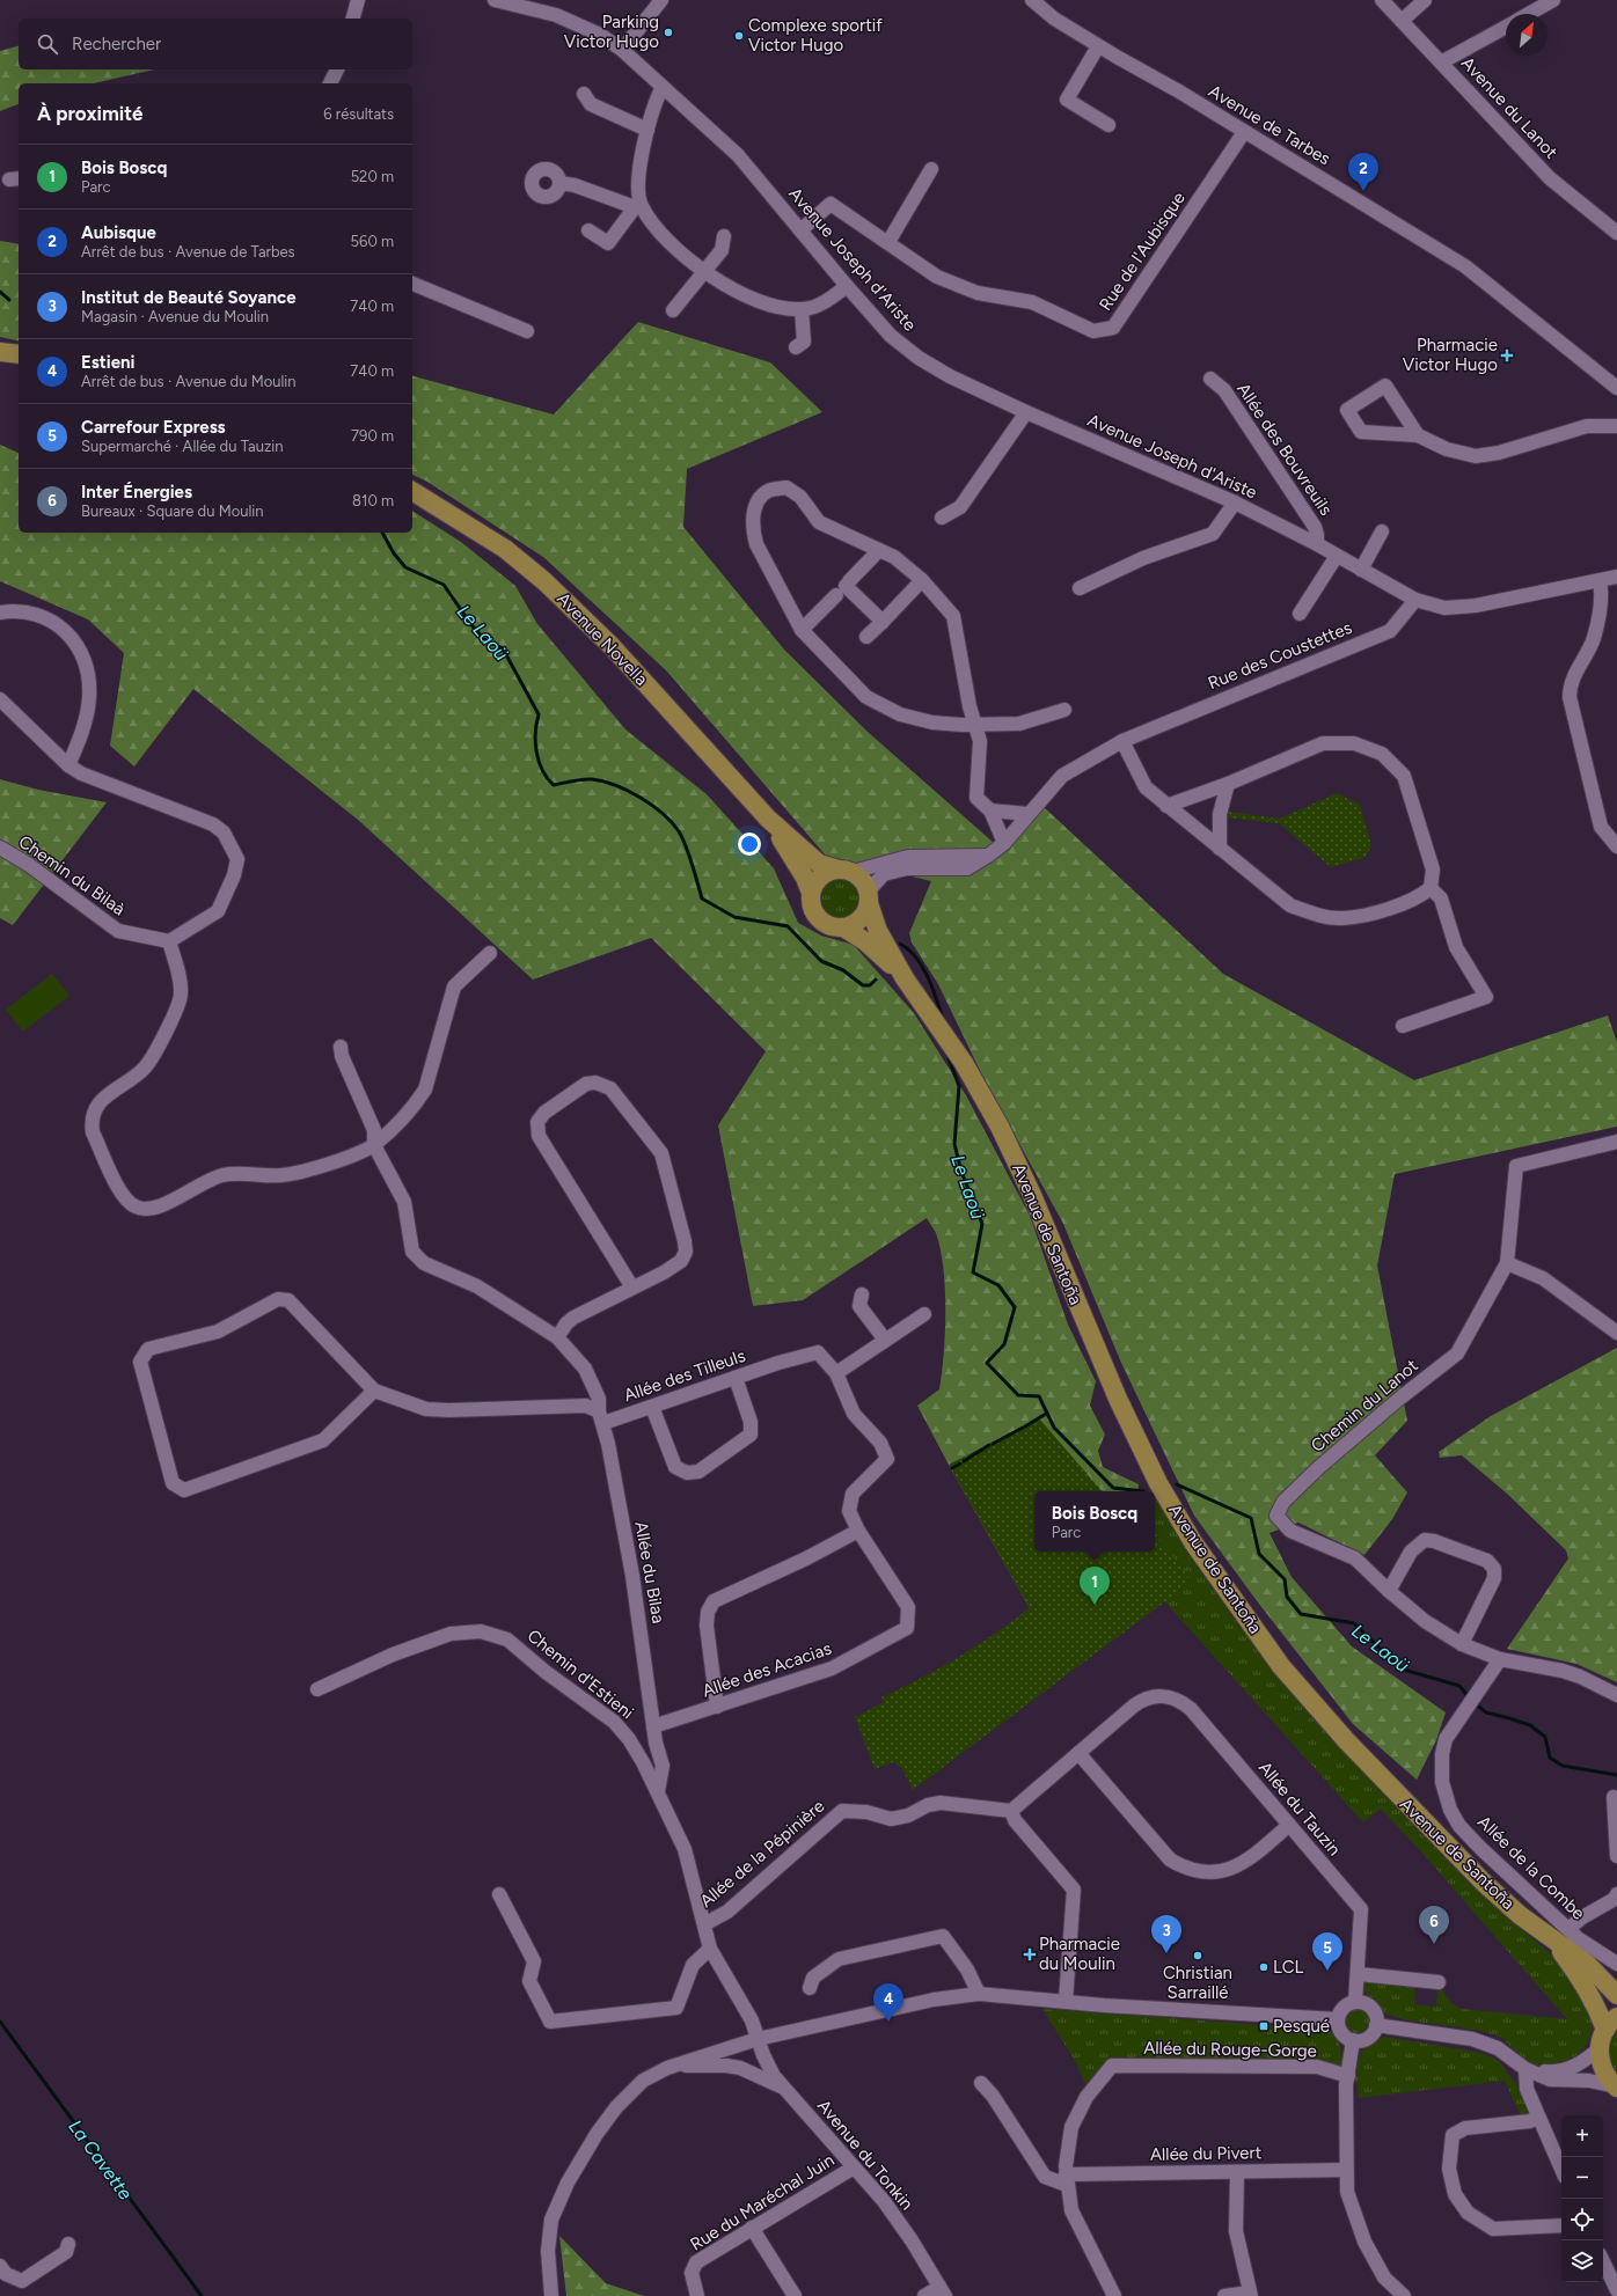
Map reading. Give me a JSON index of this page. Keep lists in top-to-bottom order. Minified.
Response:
{"streets":{"main road":["Avenue Novella","Avenue de Santoña"],"street":["Avenue du Lanot","Avenue de Tarbes","Rue de l'Aubisque","Avenue Joseph d'Ariste","Allée des Bouvreuils","Rue des Coustettes","Chemin du Bilaà","Allée des Tilleuls","Chemin du Lanot","Allée du Bilaa","Allée des Acacias","Chemin d'Estieni","Allée du Tauzin","Allée de la Pépinière","Allée de la Combe","Allée du Rouge-Gorge","Allée du Pivert","Avenue du Tonkin","Rue du Maréchal Juin"]},"crossings":[["Avenue de Tarbes","Rue de l'Aubisque"],["Rue de l'Aubisque","Avenue Joseph d'Ariste"],["Avenue Joseph d'Ariste","Allée des Bouvreuils"],["Avenue Joseph d'Ariste","Rue des Coustettes"],["Avenue Novella","Rue des Coustettes"],["Avenue Novella","Avenue de Santoña"],["Rue des Coustettes","Avenue de Santoña"],["Allée des Tilleuls","Allée du Bilaa"],["Allée des Tilleuls","Allée des Acacias"],["Chemin du Lanot","Allée de la Combe"],["Allée du Bilaa","Allée des Acacias"],["Allée du Bilaa","Chemin d'Estieni"],["Chemin d'Estieni","Allée de la Pépinière"],["Chemin d'Estieni","Avenue du Tonkin"],["Allée du Rouge-Gorge","Allée du Pivert"],["Avenue du Tonkin","Rue du Maréchal Juin"]],"water":["Le Laoü","La Cavette"],"places":{"other":["Parking Victor Hugo","Complexe sportif Victor Hugo","Christian Sarraillé","LCL"],"health":["Pharmacie Victor Hugo","Pharmacie du Moulin"],"transit":["Pesqué"]},"north":"top right","page":{"search":"Rechercher","heading":["À proximité","6 résultats"],"list":[{"mark":"1","name":"Bois Boscq","note":"Parc","value":"520 m"},{"mark":"2","name":"Aubisque","note":"Arrêt de bus · Avenue de Tarbes","value":"560 m"},{"mark":"3","name":"Institut de Beauté Soyance","note":"Magasin · Avenue du Moulin","value":"740 m"},{"mark":"4","name":"Estieni","note":"Arrêt de bus · Avenue du Moulin","value":"740 m"},{"mark":"5","name":"Carrefour Express","note":"Supermarché · Allée du Tauzin","value":"790 m"},{"mark":"6","name":"Inter Énergies","note":"Bureaux · Square du Moulin","value":"810 m"}],"pins":["2","1","6","3","5","4"],"popup":["Bois Boscq","Parc"],"map_buttons":["+","−"]}}
